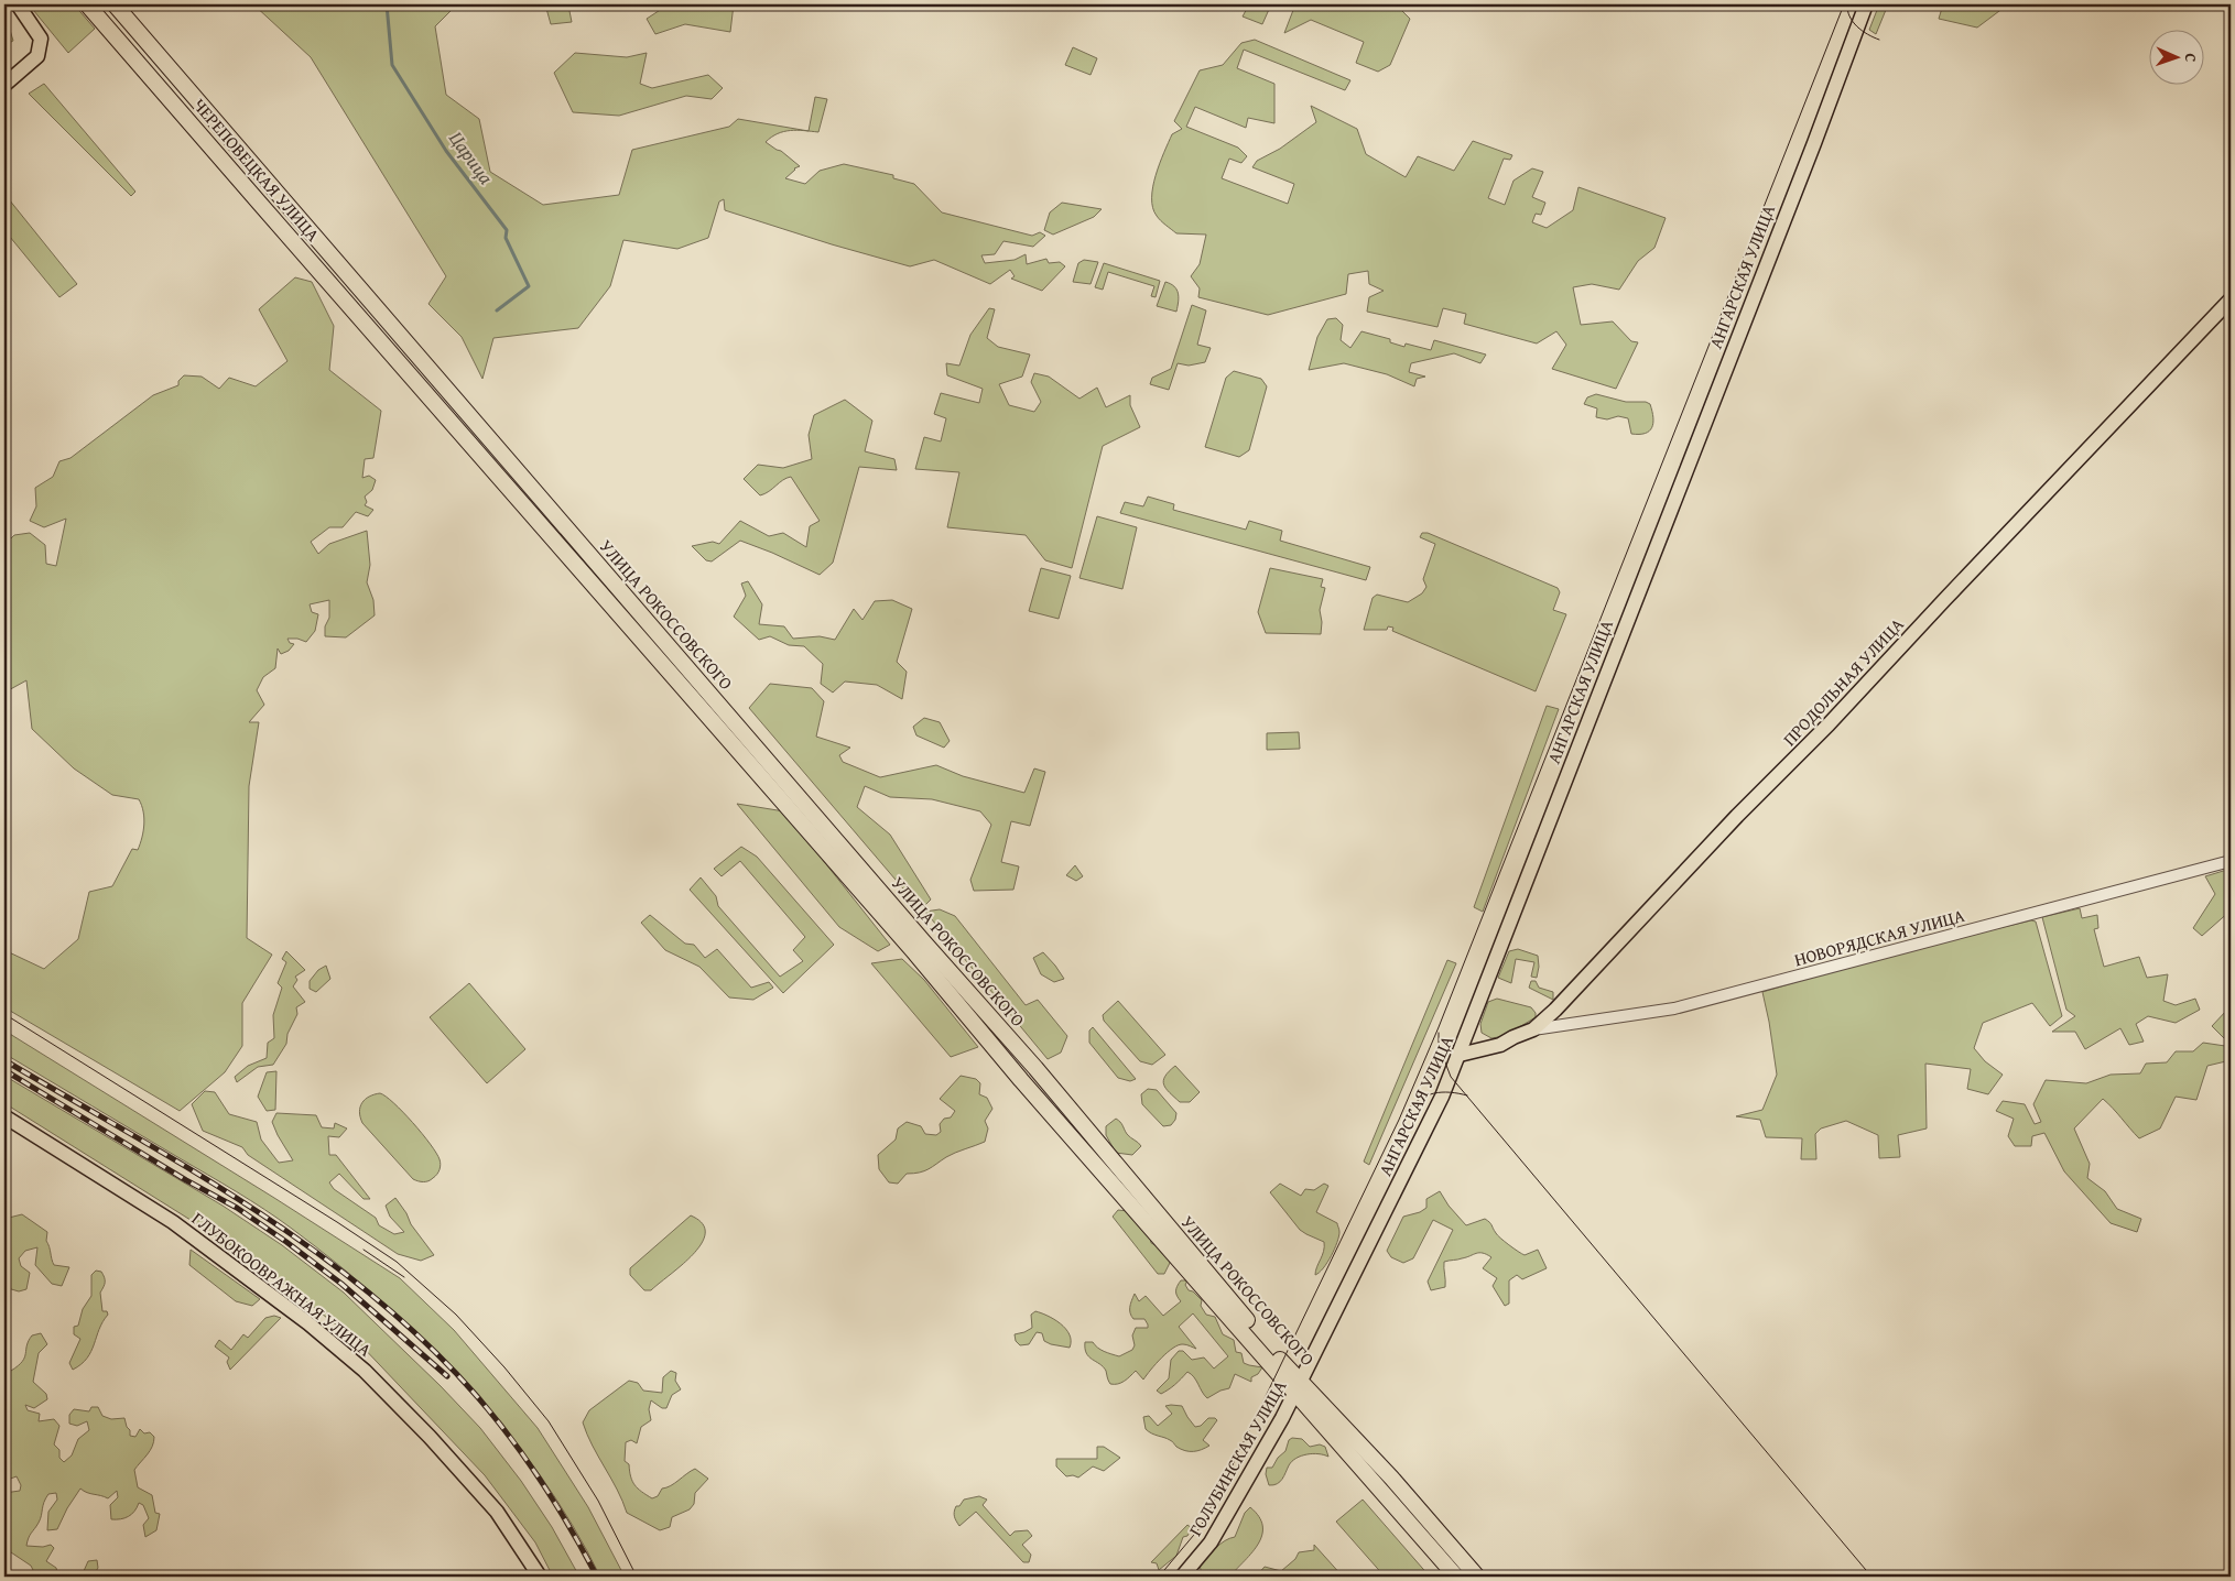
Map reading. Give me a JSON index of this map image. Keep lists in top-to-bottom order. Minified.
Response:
{"streets":{"highway":["ЧЕРЕПОВЕЦКАЯ УЛИЦА","УЛИЦА РОКОССОВСКОГО"],"main road":["АНГАРСКАЯ УЛИЦА","ПРОДОЛЬНАЯ УЛИЦА","ГЛУБОКООВРАЖНАЯ УЛИЦА","ГОЛУБИНСКАЯ УЛИЦА"],"street":["НОВОРЯДСКАЯ УЛИЦА"]},"crossings":[["ЧЕРЕПОВЕЦКАЯ УЛИЦА","УЛИЦА РОКОССОВСКОГО"],["АНГАРСКАЯ УЛИЦА","УЛИЦА РОКОССОВСКОГО"],["АНГАРСКАЯ УЛИЦА","ПРОДОЛЬНАЯ УЛИЦА"],["АНГАРСКАЯ УЛИЦА","ГОЛУБИНСКАЯ УЛИЦА"],["УЛИЦА РОКОССОВСКОГО","ГОЛУБИНСКАЯ УЛИЦА"],["ПРОДОЛЬНАЯ УЛИЦА","НОВОРЯДСКАЯ УЛИЦА"]],"water":["Царица"],"north":"right"}
